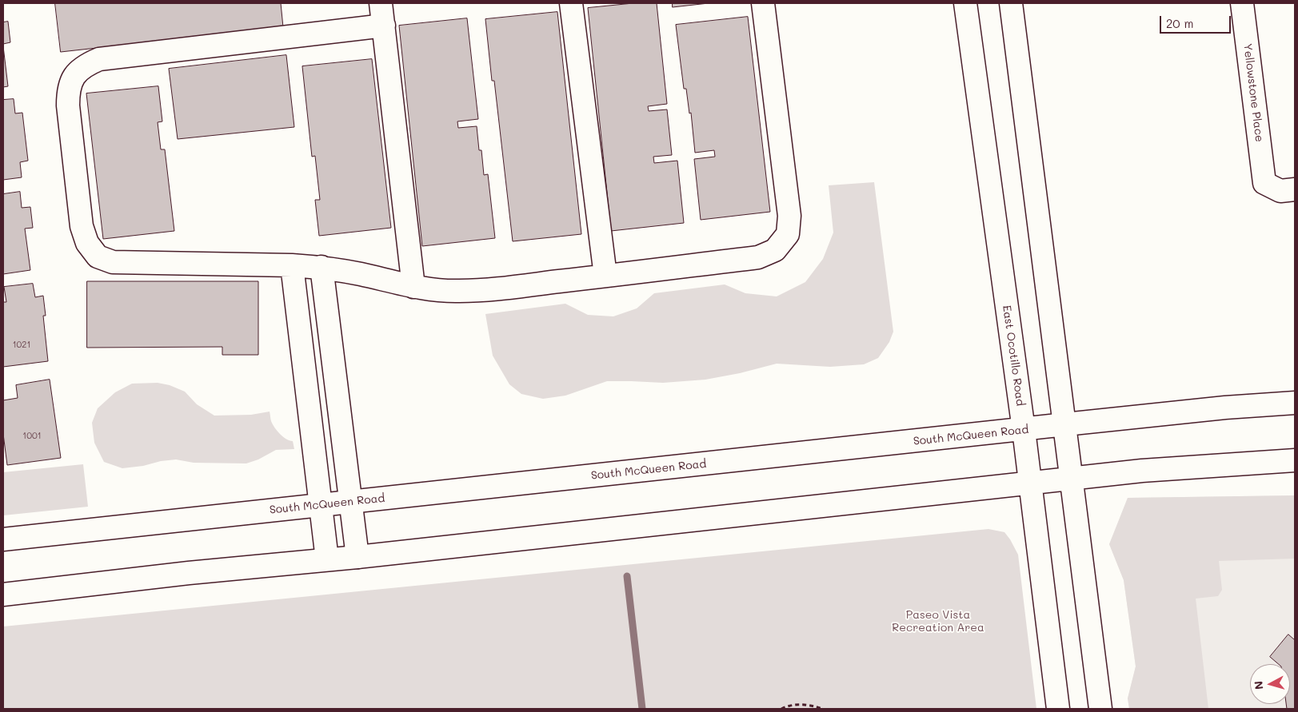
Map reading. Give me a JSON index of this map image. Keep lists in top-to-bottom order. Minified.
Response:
{"streets":{"main road":["Yellowstone Place","East Ocotillo Road","South McQueen Road"]},"crossings":[["East Ocotillo Road","South McQueen Road"]],"parks":["Paseo Vista Recreation Area"],"house_numbers":["1021","1001"],"scale_bar":"20 m","north":"left"}
